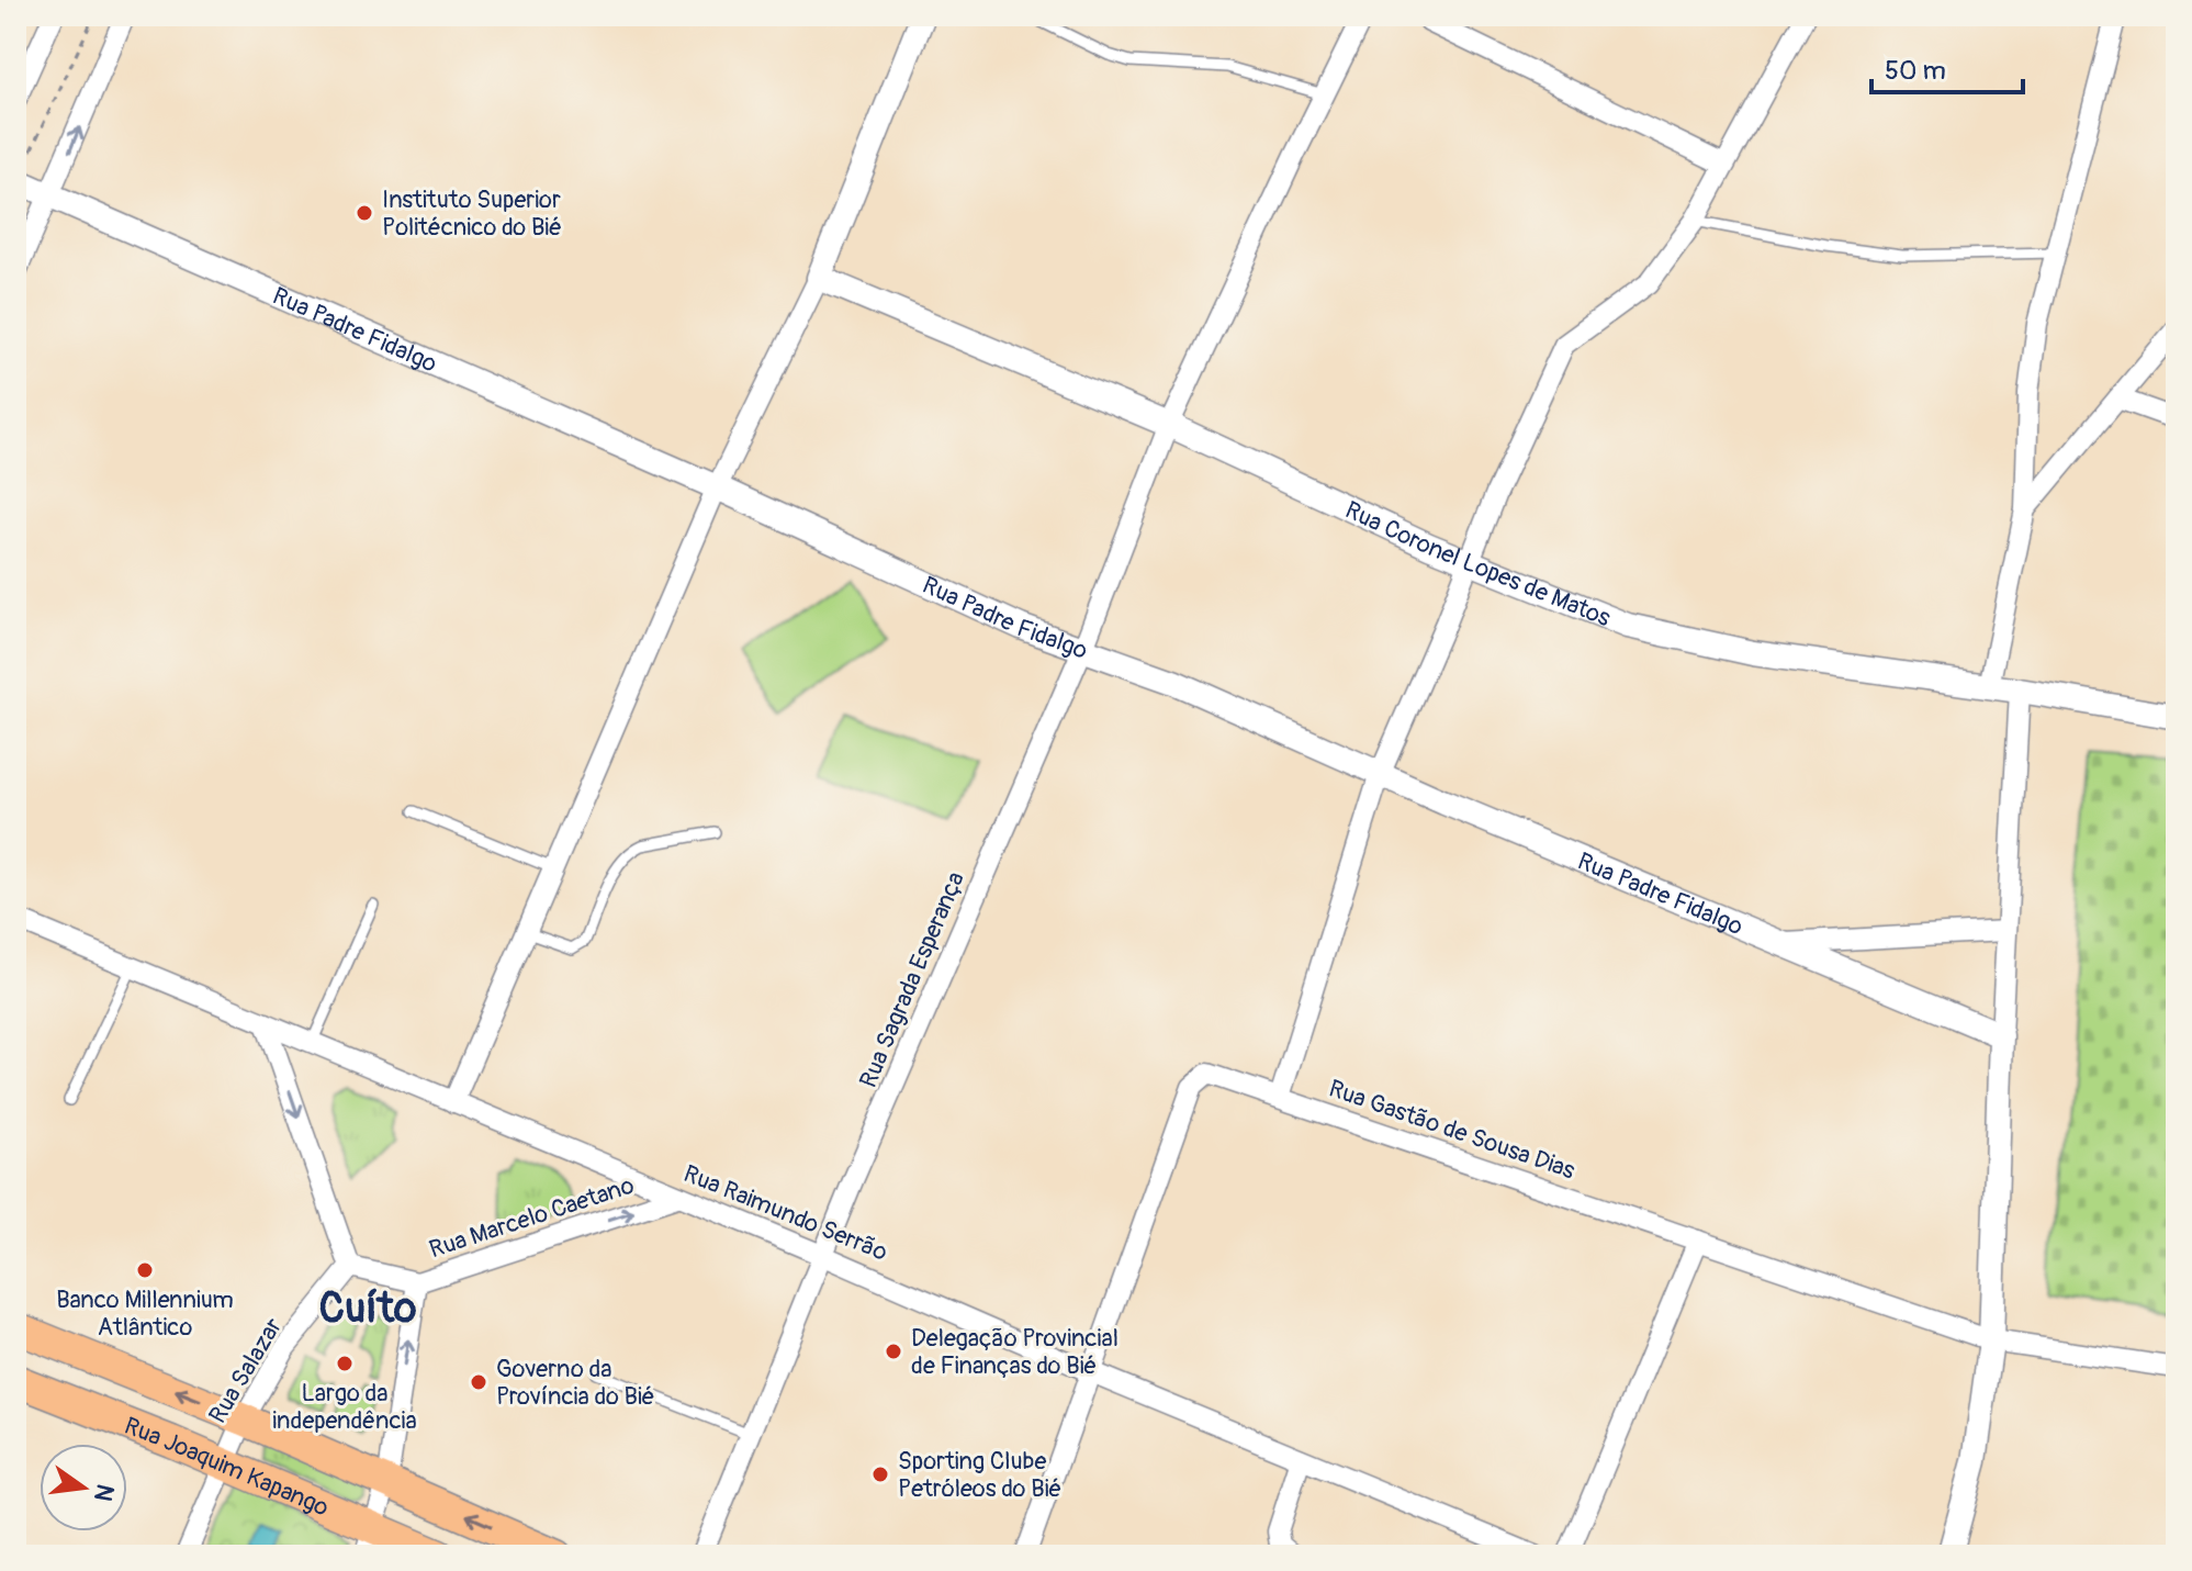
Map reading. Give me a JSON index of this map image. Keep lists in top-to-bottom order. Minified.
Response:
{"streets":{"main road":["Rua Joaquim Kapango"],"street":["Rua Padre Fidalgo","Rua Coronel Lopes de Matos","Rua Sagrada Esperança","Rua Gastão de Sousa Dias","Rua Raimundo Serrão","Rua Marcelo Caetano","Rua Salazar"]},"crossings":[["Rua Padre Fidalgo","Rua Sagrada Esperança"],["Rua Coronel Lopes de Matos","Rua Sagrada Esperança"],["Rua Sagrada Esperança","Rua Raimundo Serrão"],["Rua Gastão de Sousa Dias","Rua Raimundo Serrão"],["Rua Raimundo Serrão","Rua Marcelo Caetano"],["Rua Marcelo Caetano","Rua Joaquim Kapango"],["Rua Salazar","Rua Joaquim Kapango"]],"one_way":["Rua Marcelo Caetano"],"districts":["Cuíto"],"places":["Instituto Superior Politécnico do Bié","Banco Millennium Atlântico","Delegação Provincial de Finanças do Bié","Largo da independência","Governo da Província do Bié","Sporting Clube Petróleos do Bié"],"scale_bar":"50 m","north":"right"}
